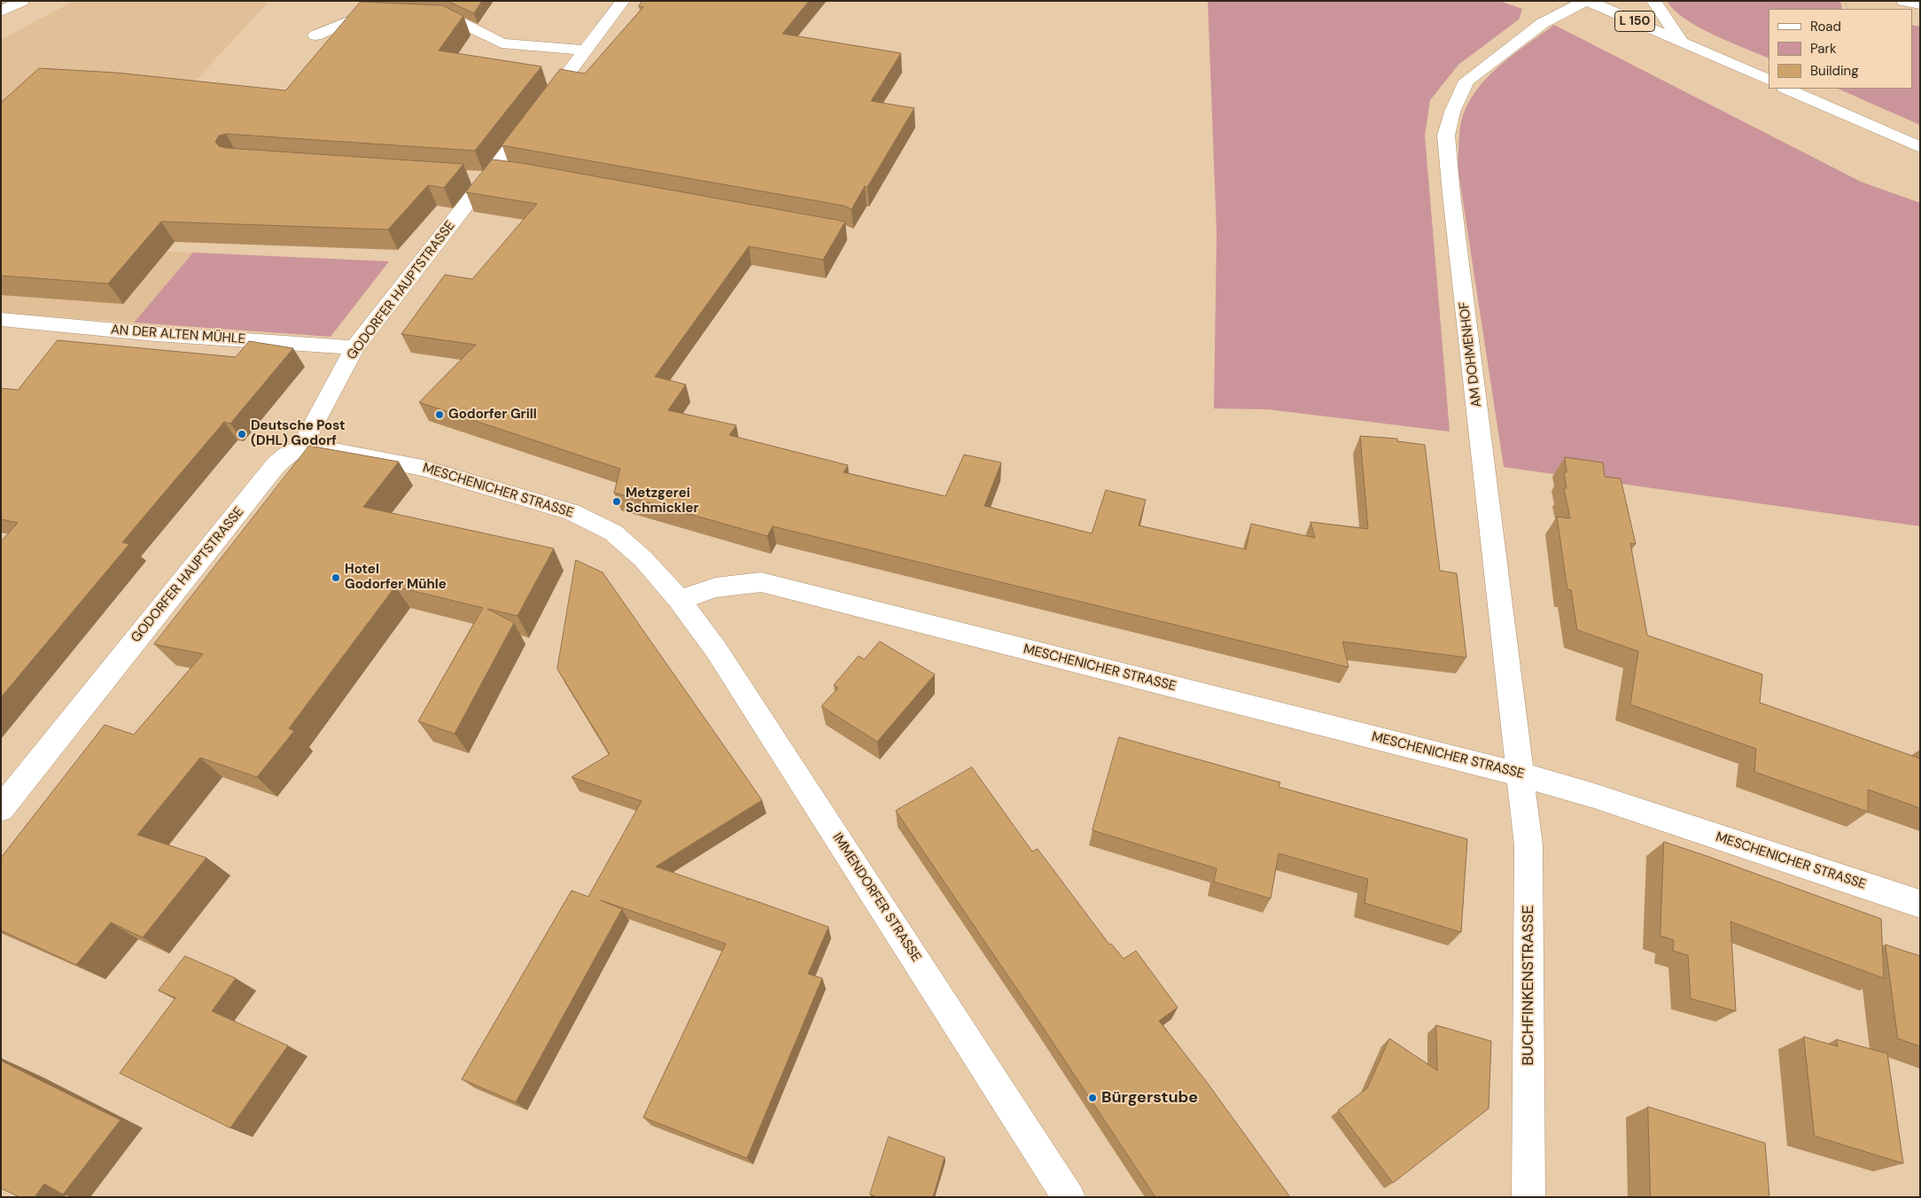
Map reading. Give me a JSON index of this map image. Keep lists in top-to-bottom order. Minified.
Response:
{"streets":{"street":["L 150","GODORFER HAUPTSTRASSE","AN DER ALTEN MÜHLE","AM DOHMENHOF","MESCHENICHER STRASSE","IMMENDORFER STRASSE","BUCHFINKENSTRASSE"]},"crossings":[["L 150","AM DOHMENHOF"],["GODORFER HAUPTSTRASSE","AN DER ALTEN MÜHLE"],["GODORFER HAUPTSTRASSE","MESCHENICHER STRASSE"],["AM DOHMENHOF","MESCHENICHER STRASSE"],["AM DOHMENHOF","BUCHFINKENSTRASSE"],["MESCHENICHER STRASSE","IMMENDORFER STRASSE"],["MESCHENICHER STRASSE","BUCHFINKENSTRASSE"]],"places":["Godorfer Grill","Deutsche Post (DHL) Godorf","Metzgerei Schmickler","Hotel Godorfer Mühle","Bürgerstube"],"legend":["Road","Park","Building"]}
